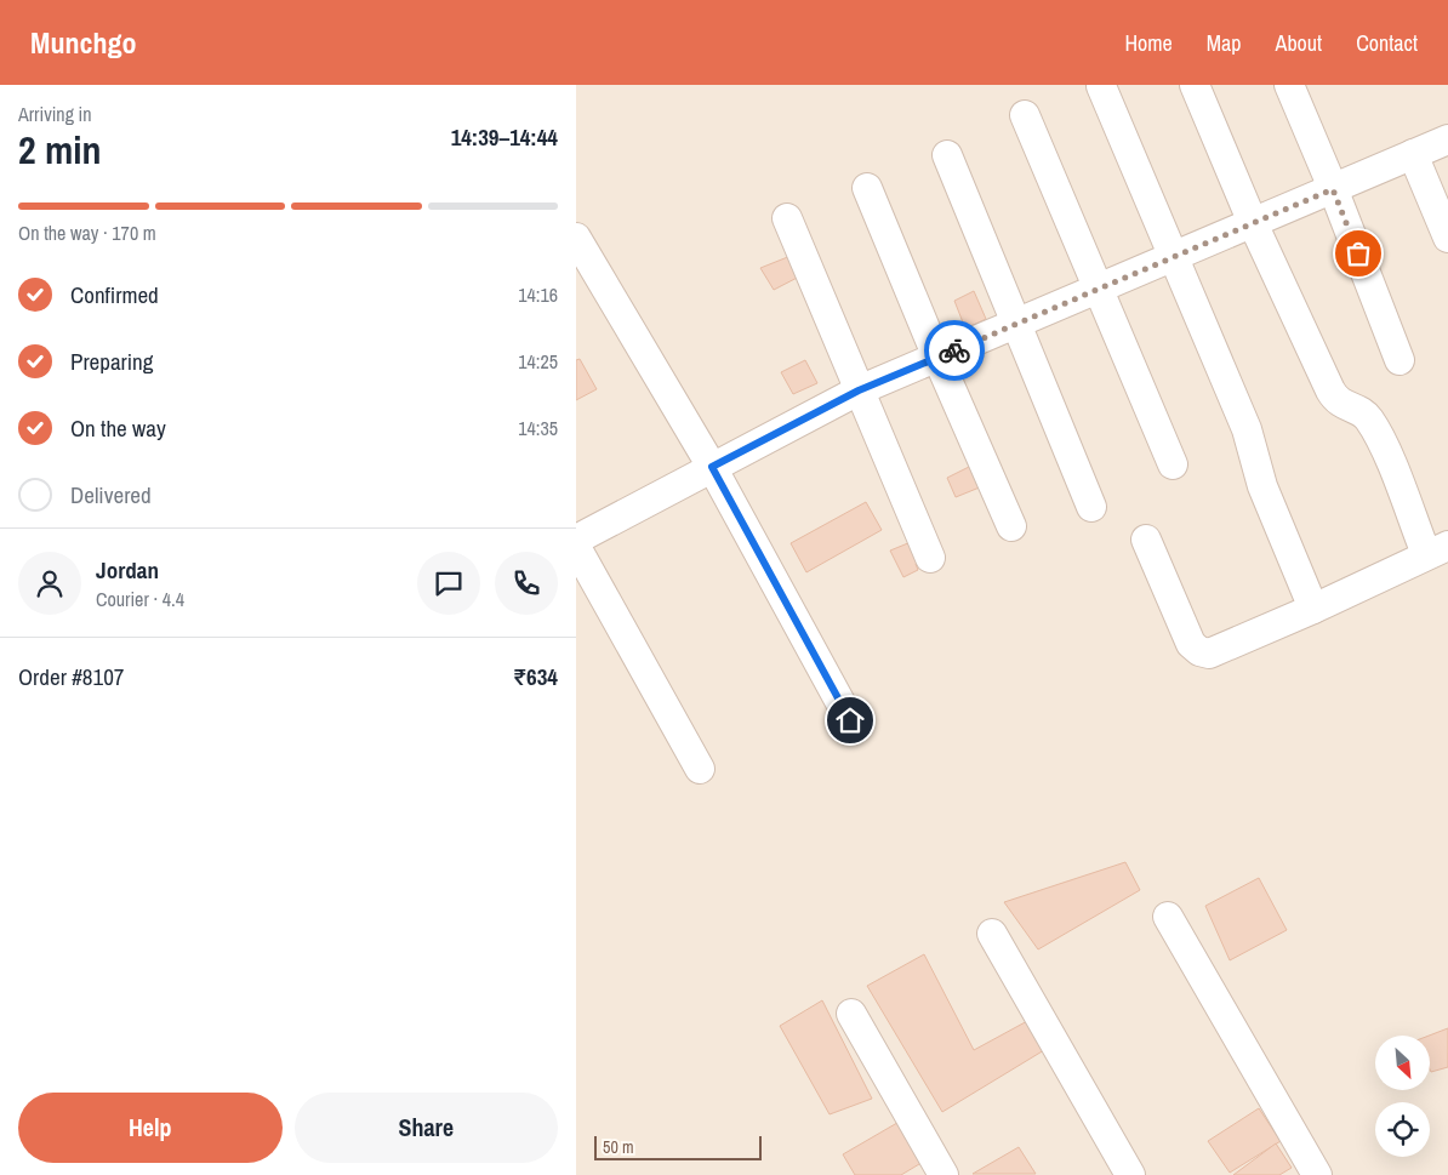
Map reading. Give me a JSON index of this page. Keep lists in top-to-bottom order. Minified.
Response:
{"scale_bar":"50 m","north":"bottom right","page":{"header":"Munchgo","nav":["Home","Map","About","Contact"],"heading":["2 min","Arriving in","14:39–14:44"],"panel":["Jordan","Courier · 4.4","Order #8107","₹634"],"bar":"On the way · 170 m","list":[["Confirmed","14:16"],["Preparing","14:25"],["On the way","14:35"],"Delivered"],"buttons":["Help","Share"],"scale":"50 m"}}
